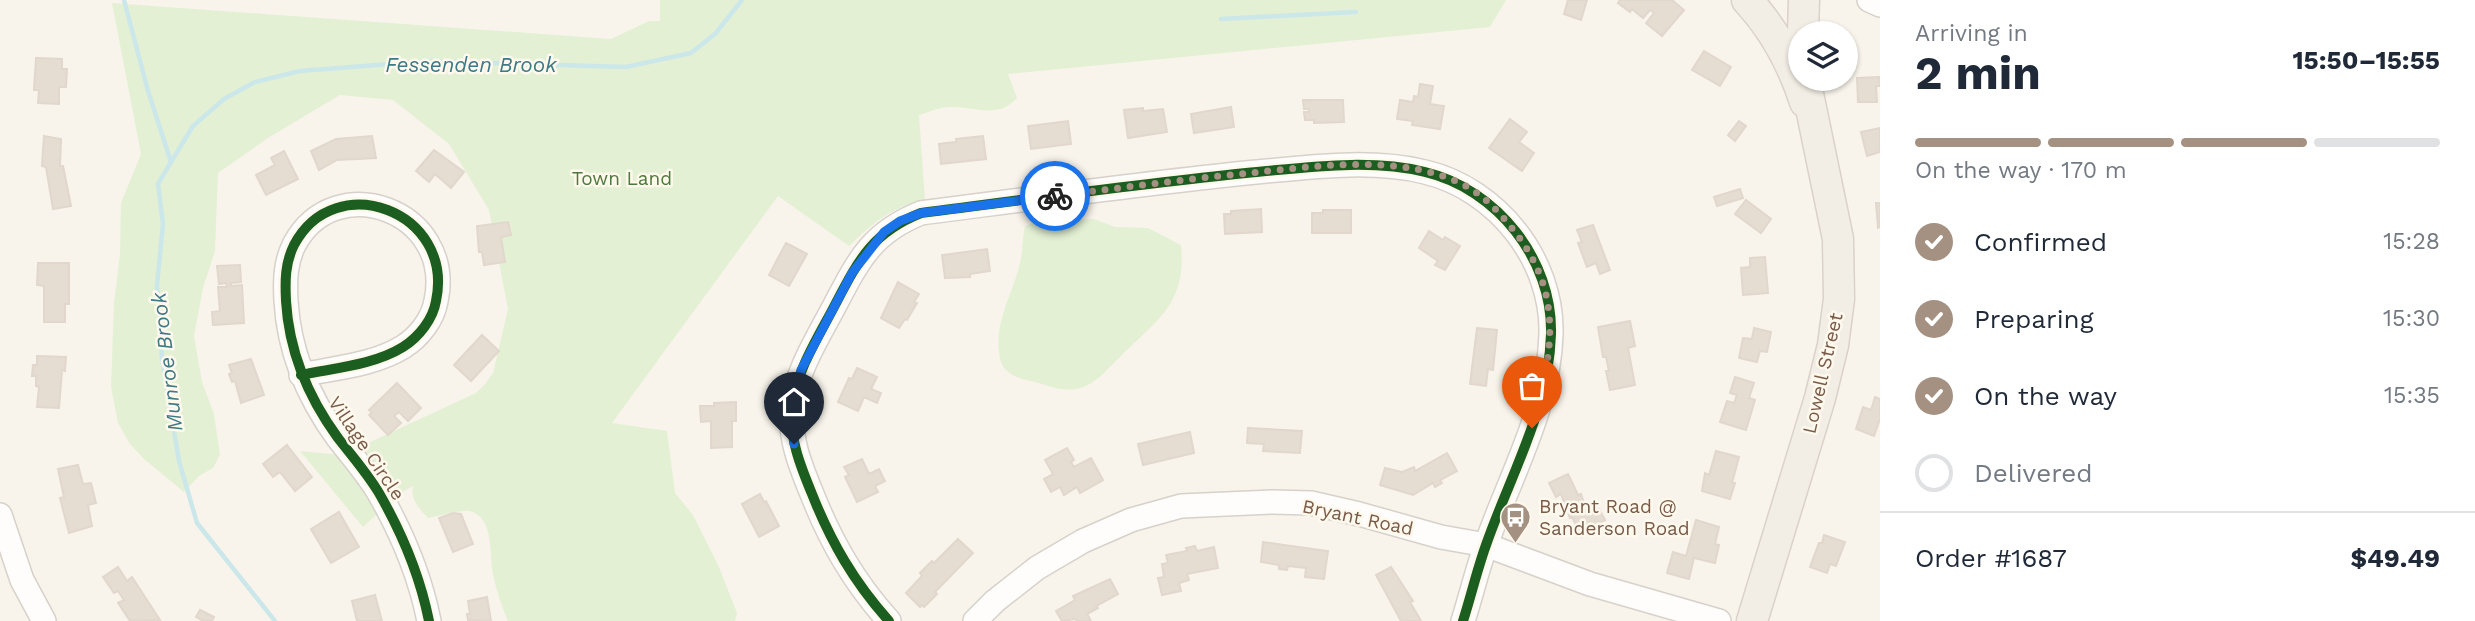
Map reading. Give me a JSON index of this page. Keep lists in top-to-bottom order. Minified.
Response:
{"streets":{"main road":["Lowell Street"],"street":["Village Circle","Bryant Road"]},"water":["Fessenden Brook","Munroe Brook"],"parks":["Town Land"],"places":{"bus stop":["Bryant Road @ Sanderson Road"]},"page":{"heading":["2 min","Arriving in","15:50–15:55"],"panel":["Order #1687","$49.49"],"bar":"On the way · 170 m","list":[["Confirmed","15:28"],["Preparing","15:30"],["On the way","15:35"],"Delivered"]}}
